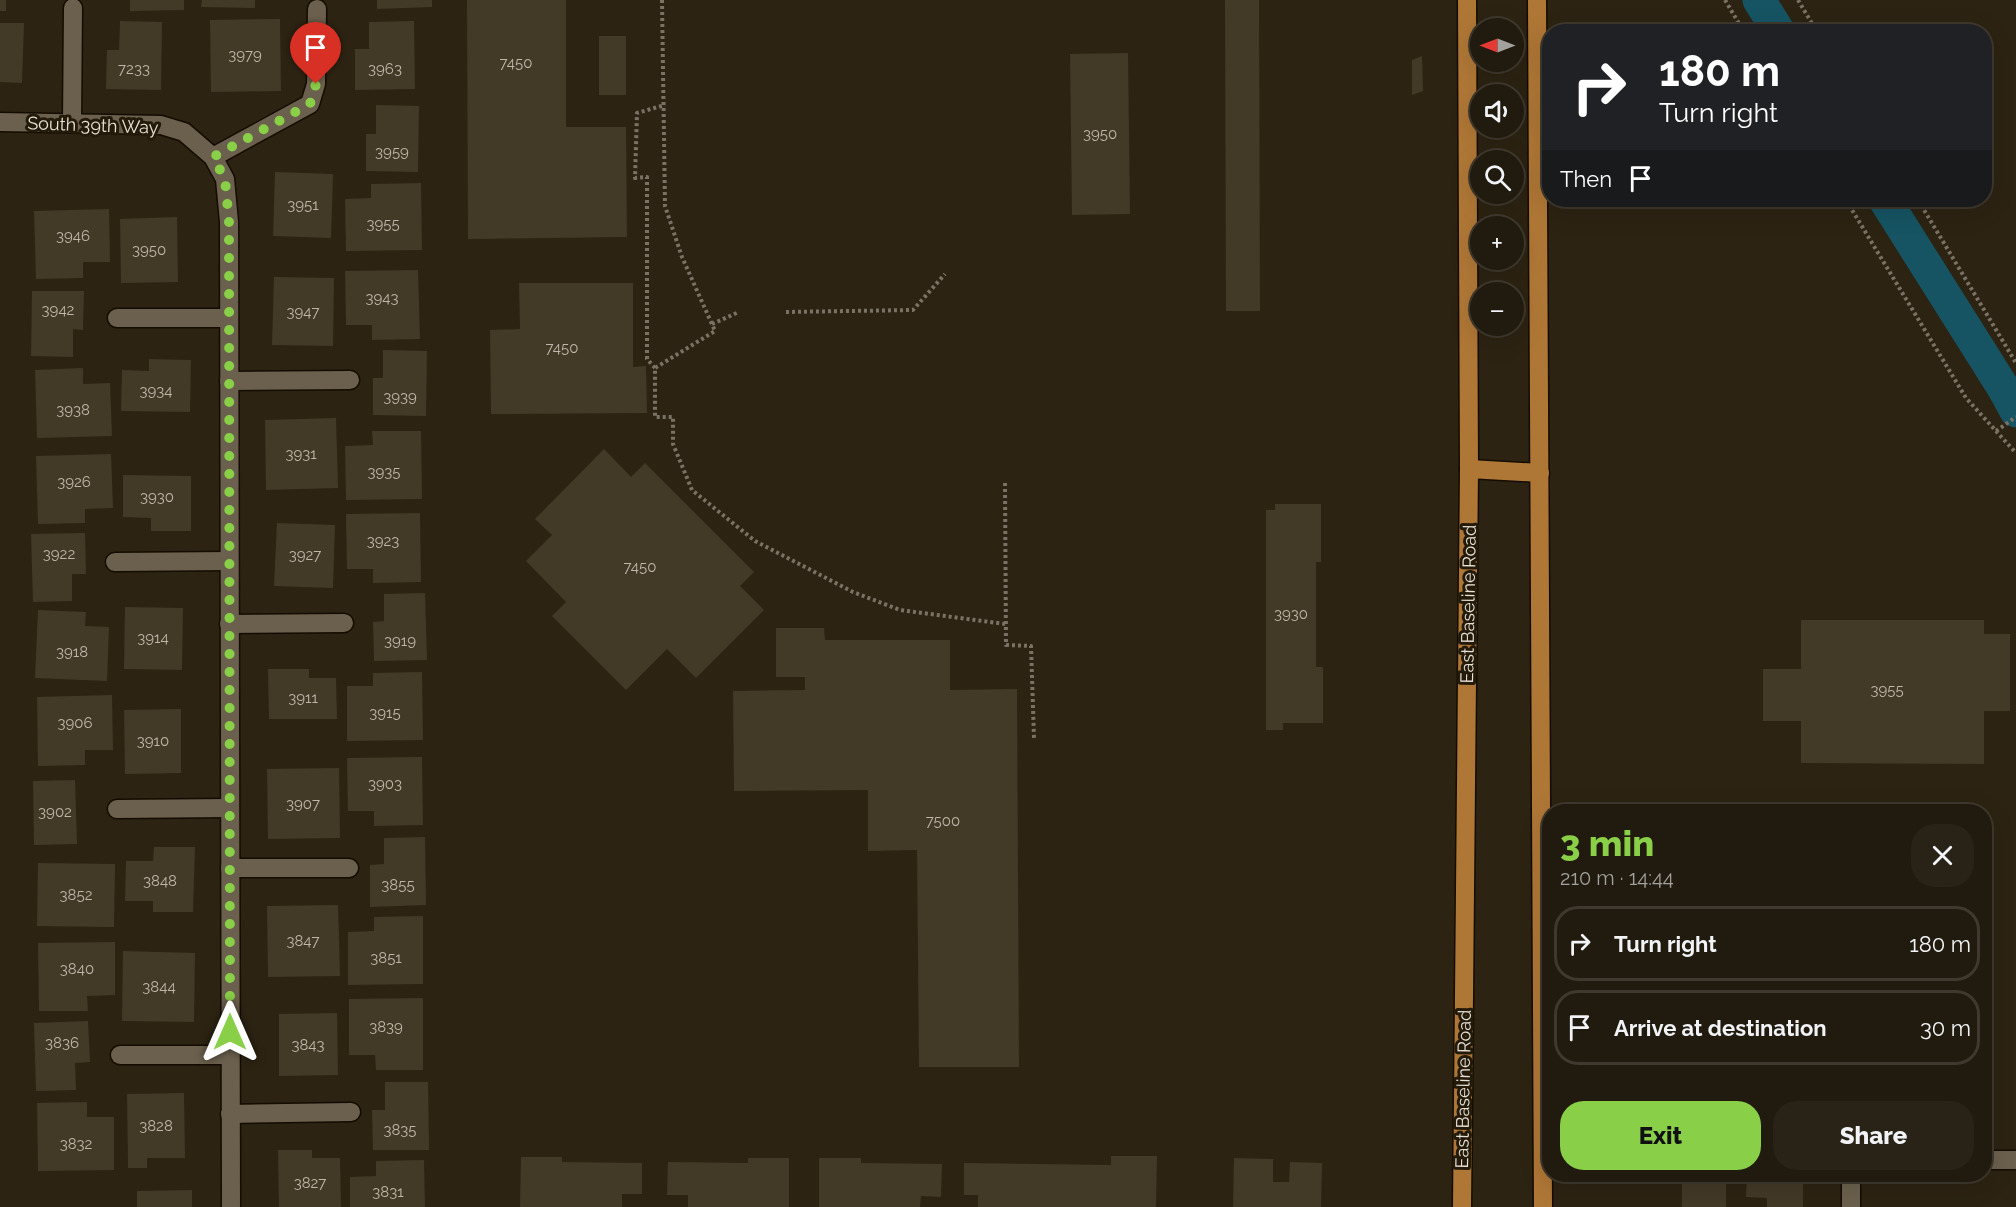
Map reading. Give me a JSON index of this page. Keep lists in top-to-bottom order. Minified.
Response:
{"streets":{"main road":["East Baseline Road"],"street":["South 39th Way"]},"house_numbers":["3979","7450","7233","3963","3950","3959","3951","3955","3946","3950","3943","3942","3947","7450","3934","3939","3938","3931","3935","3926","3930","3923","3922","3927","7450","3930","3914","3919","3918","3955","3911","3915","3906","3910","3903","3907","3902","7500","3848","3855","3852","3847","3851","3840","3844","3839","3836","3843","3828","3835","3832","3827","3831"],"north":"left","page":{"map_buttons":["+","−"],"turn":["180 m","Turn right"],"then":"Then","heading":["3 min","210 m · 14:44"],"list":[{"name":"Turn right","value":"180 m"},{"name":"Arrive at destination","value":"30 m"}],"buttons":["Exit","Share"]}}
